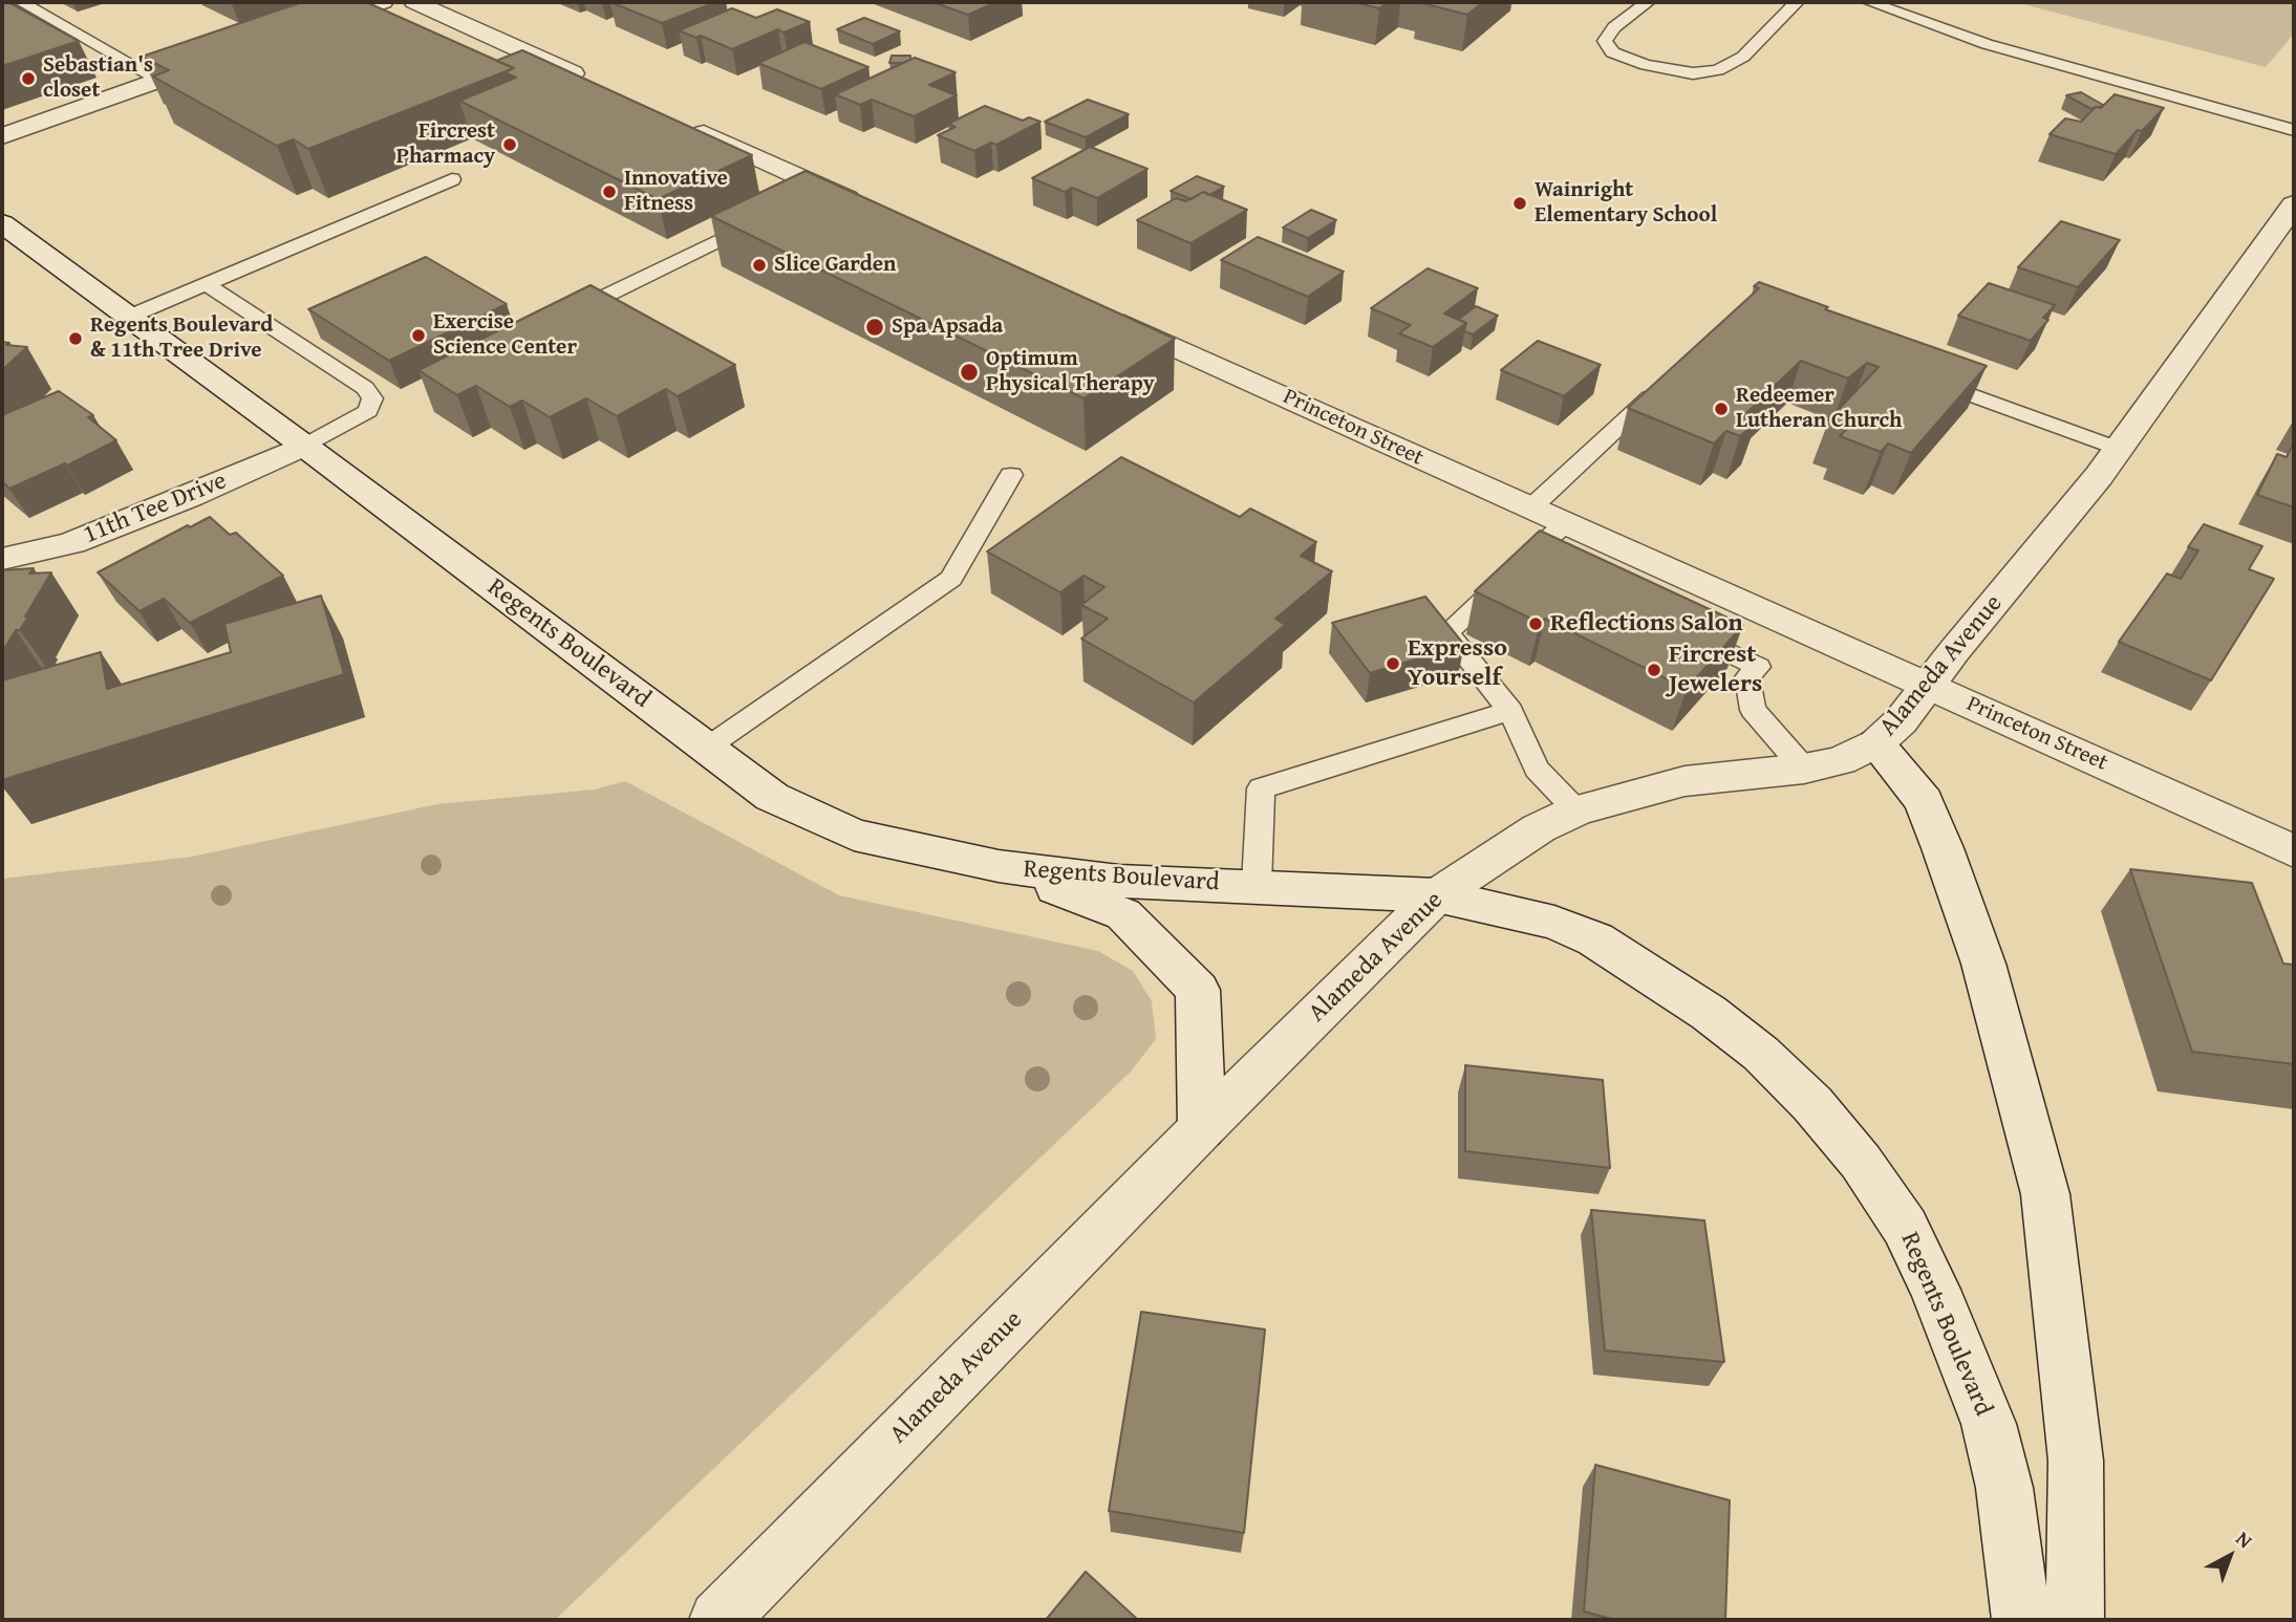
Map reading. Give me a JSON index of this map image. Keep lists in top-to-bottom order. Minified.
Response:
{"streets":{"street":["Princeton Street","11th Tee Drive","Regents Boulevard","Alameda Avenue"]},"crossings":[["Princeton Street","Alameda Avenue"],["11th Tee Drive","Regents Boulevard"],["Regents Boulevard","Alameda Avenue"]],"places":["Sebastian's closet","Fircrest Pharmacy","Innovative Fitness","Wainright Elementary School","Slice Garden","Spa Apsada","Exercise Science Center","Regents Boulevard & 11th Tree Drive","Optimum Physical Therapy","Redeemer Lutheran Church","Reflections Salon","Expresso Yourself","Fircrest Jewelers"],"north":"top right"}
